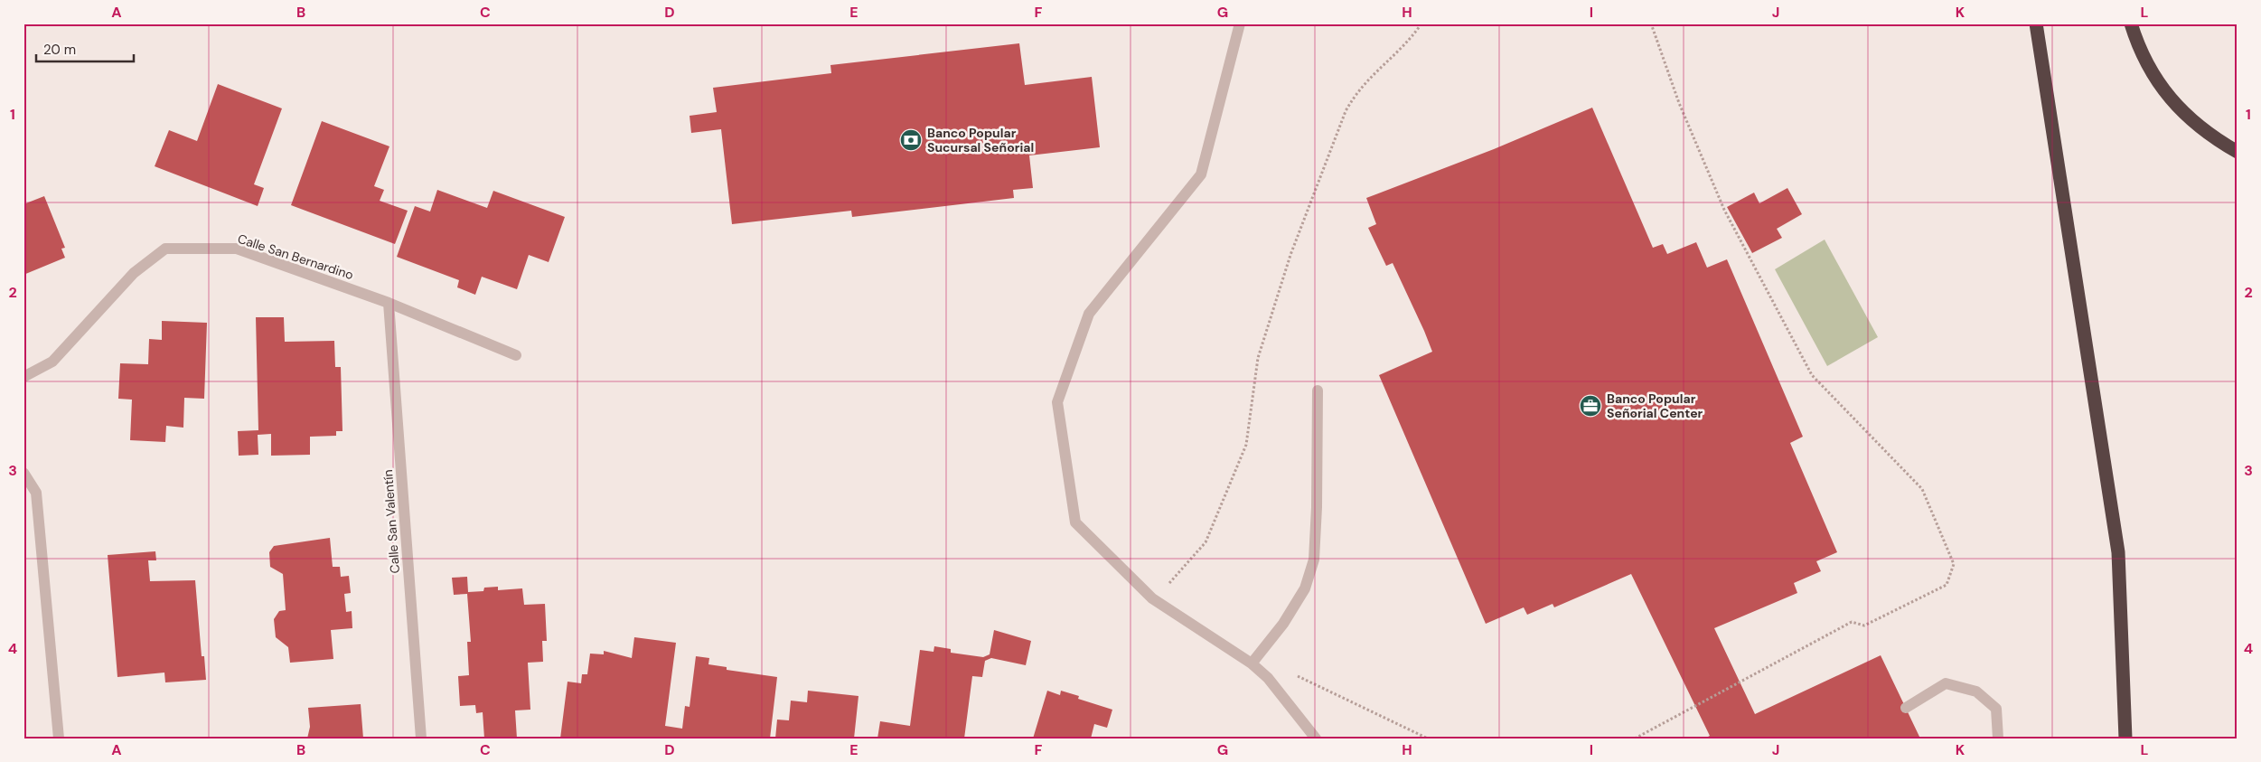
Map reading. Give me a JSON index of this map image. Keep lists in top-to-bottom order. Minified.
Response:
{"streets":{"street":["Calle San Bernardino","Calle San Valentín"]},"crossings":[["Calle San Bernardino","Calle San Valentín"]],"places":{"bank":["Banco Popular Sucursal Señorial"],"office":["Banco Popular Señorial Center"]},"scale_bar":"20 m","grid":{"columns":["A","B","C","D","E","F","G","H","I","J","K","L"],"rows":["1","2","3","4"]}}
